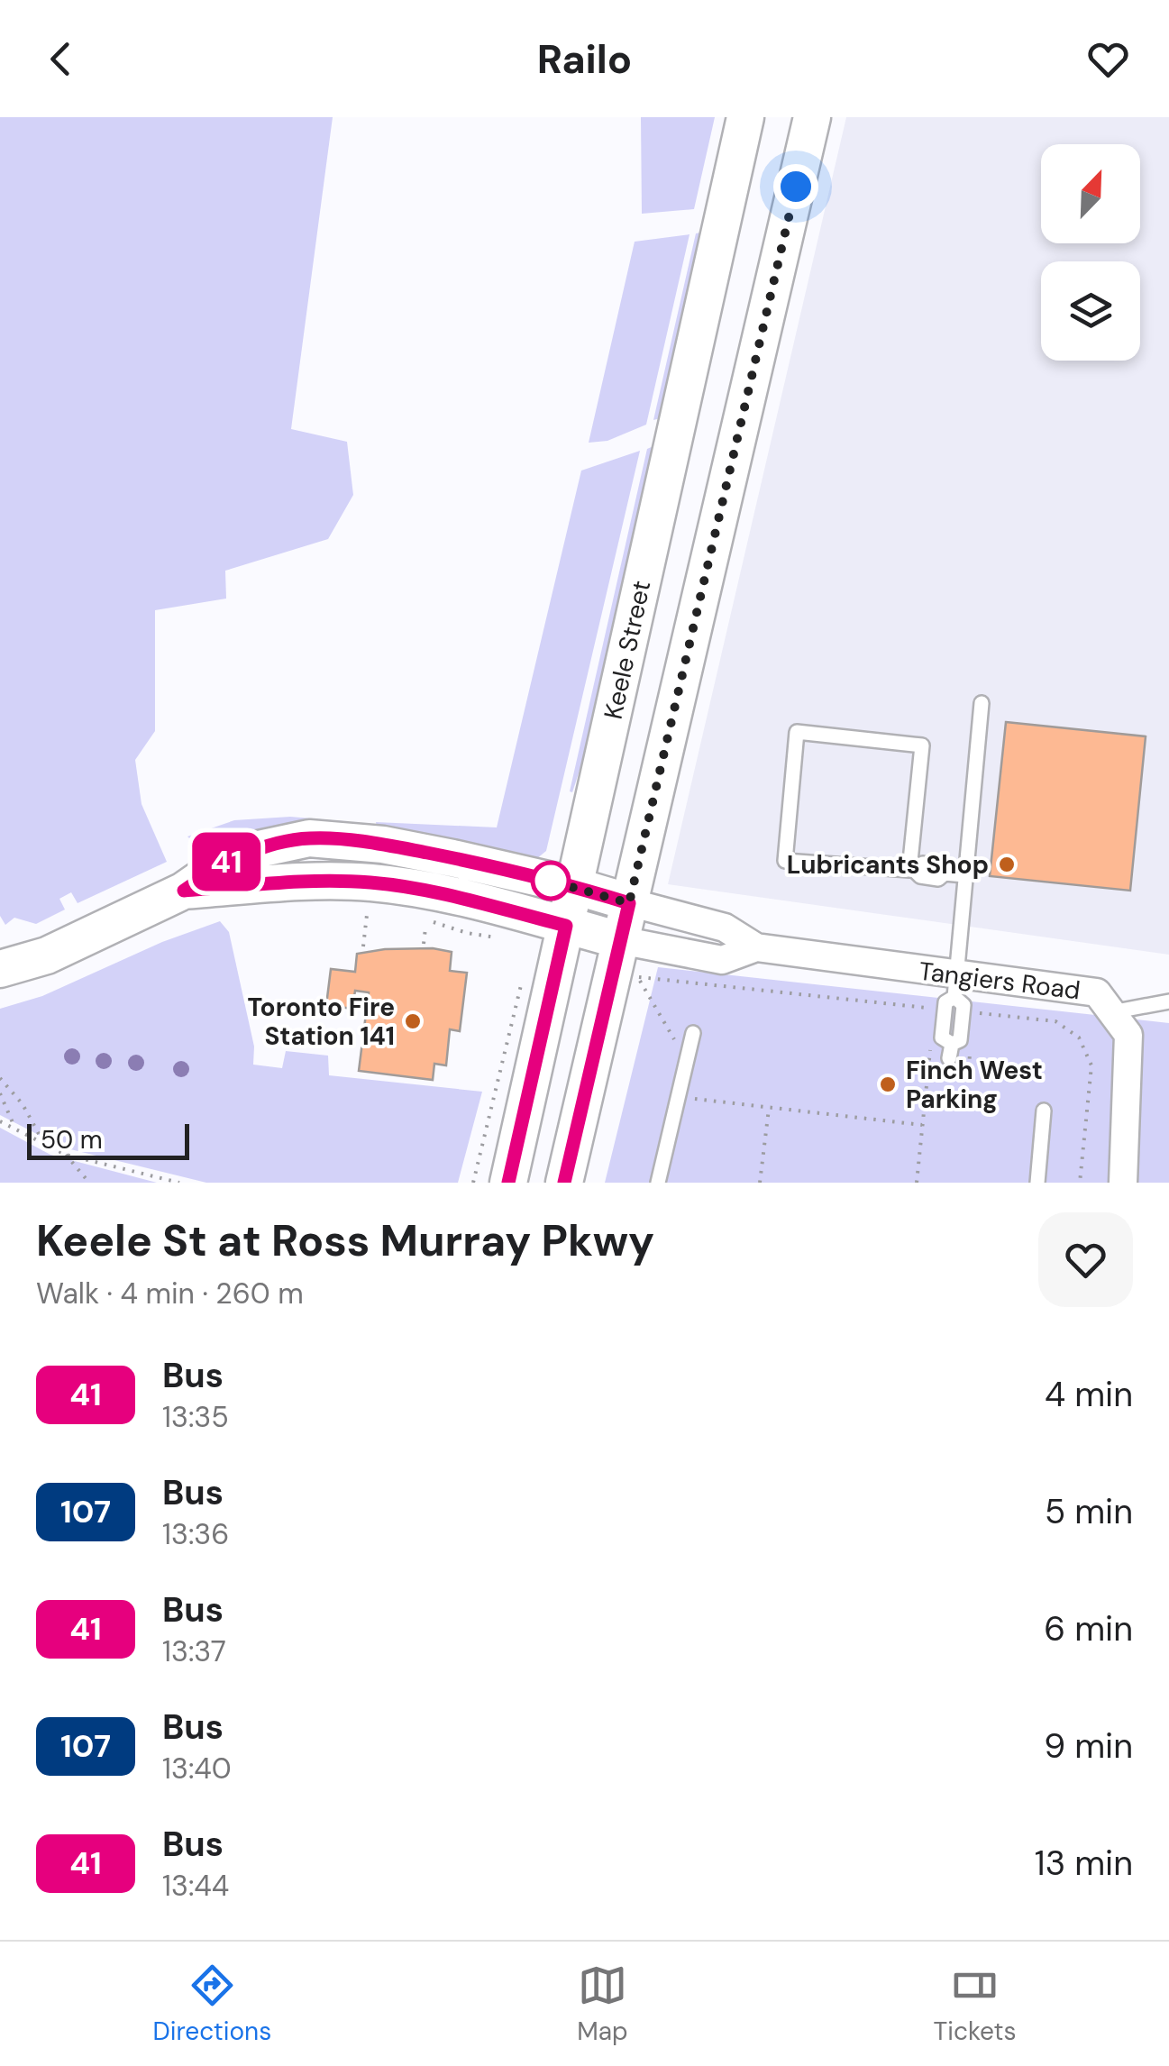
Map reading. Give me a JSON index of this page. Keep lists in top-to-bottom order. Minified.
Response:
{"streets":{"main road":["Keele Street"],"street":["Tangiers Road"]},"places":["Lubricants Shop","Toronto Fire Station 141","Finch West Parking"],"lines":["bus line 41"],"scale_bar":"50 m","north":"top right","page":{"header":"Railo","on_map":"41","scale":"50 m","heading":["Keele St at Ross Murray Pkwy","Walk · 4 min · 260 m"],"list":[{"mark":"41","name":"Bus","note":"13:35","value":"4 min"},{"mark":"107","name":"Bus","note":"13:36","value":"5 min"},{"mark":"41","name":"Bus","note":"13:37","value":"6 min"},{"mark":"107","name":"Bus","note":"13:40","value":"9 min"},{"mark":"41","name":"Bus","note":"13:44","value":"13 min"}],"tabs":["Directions","Map","Tickets"]}}
